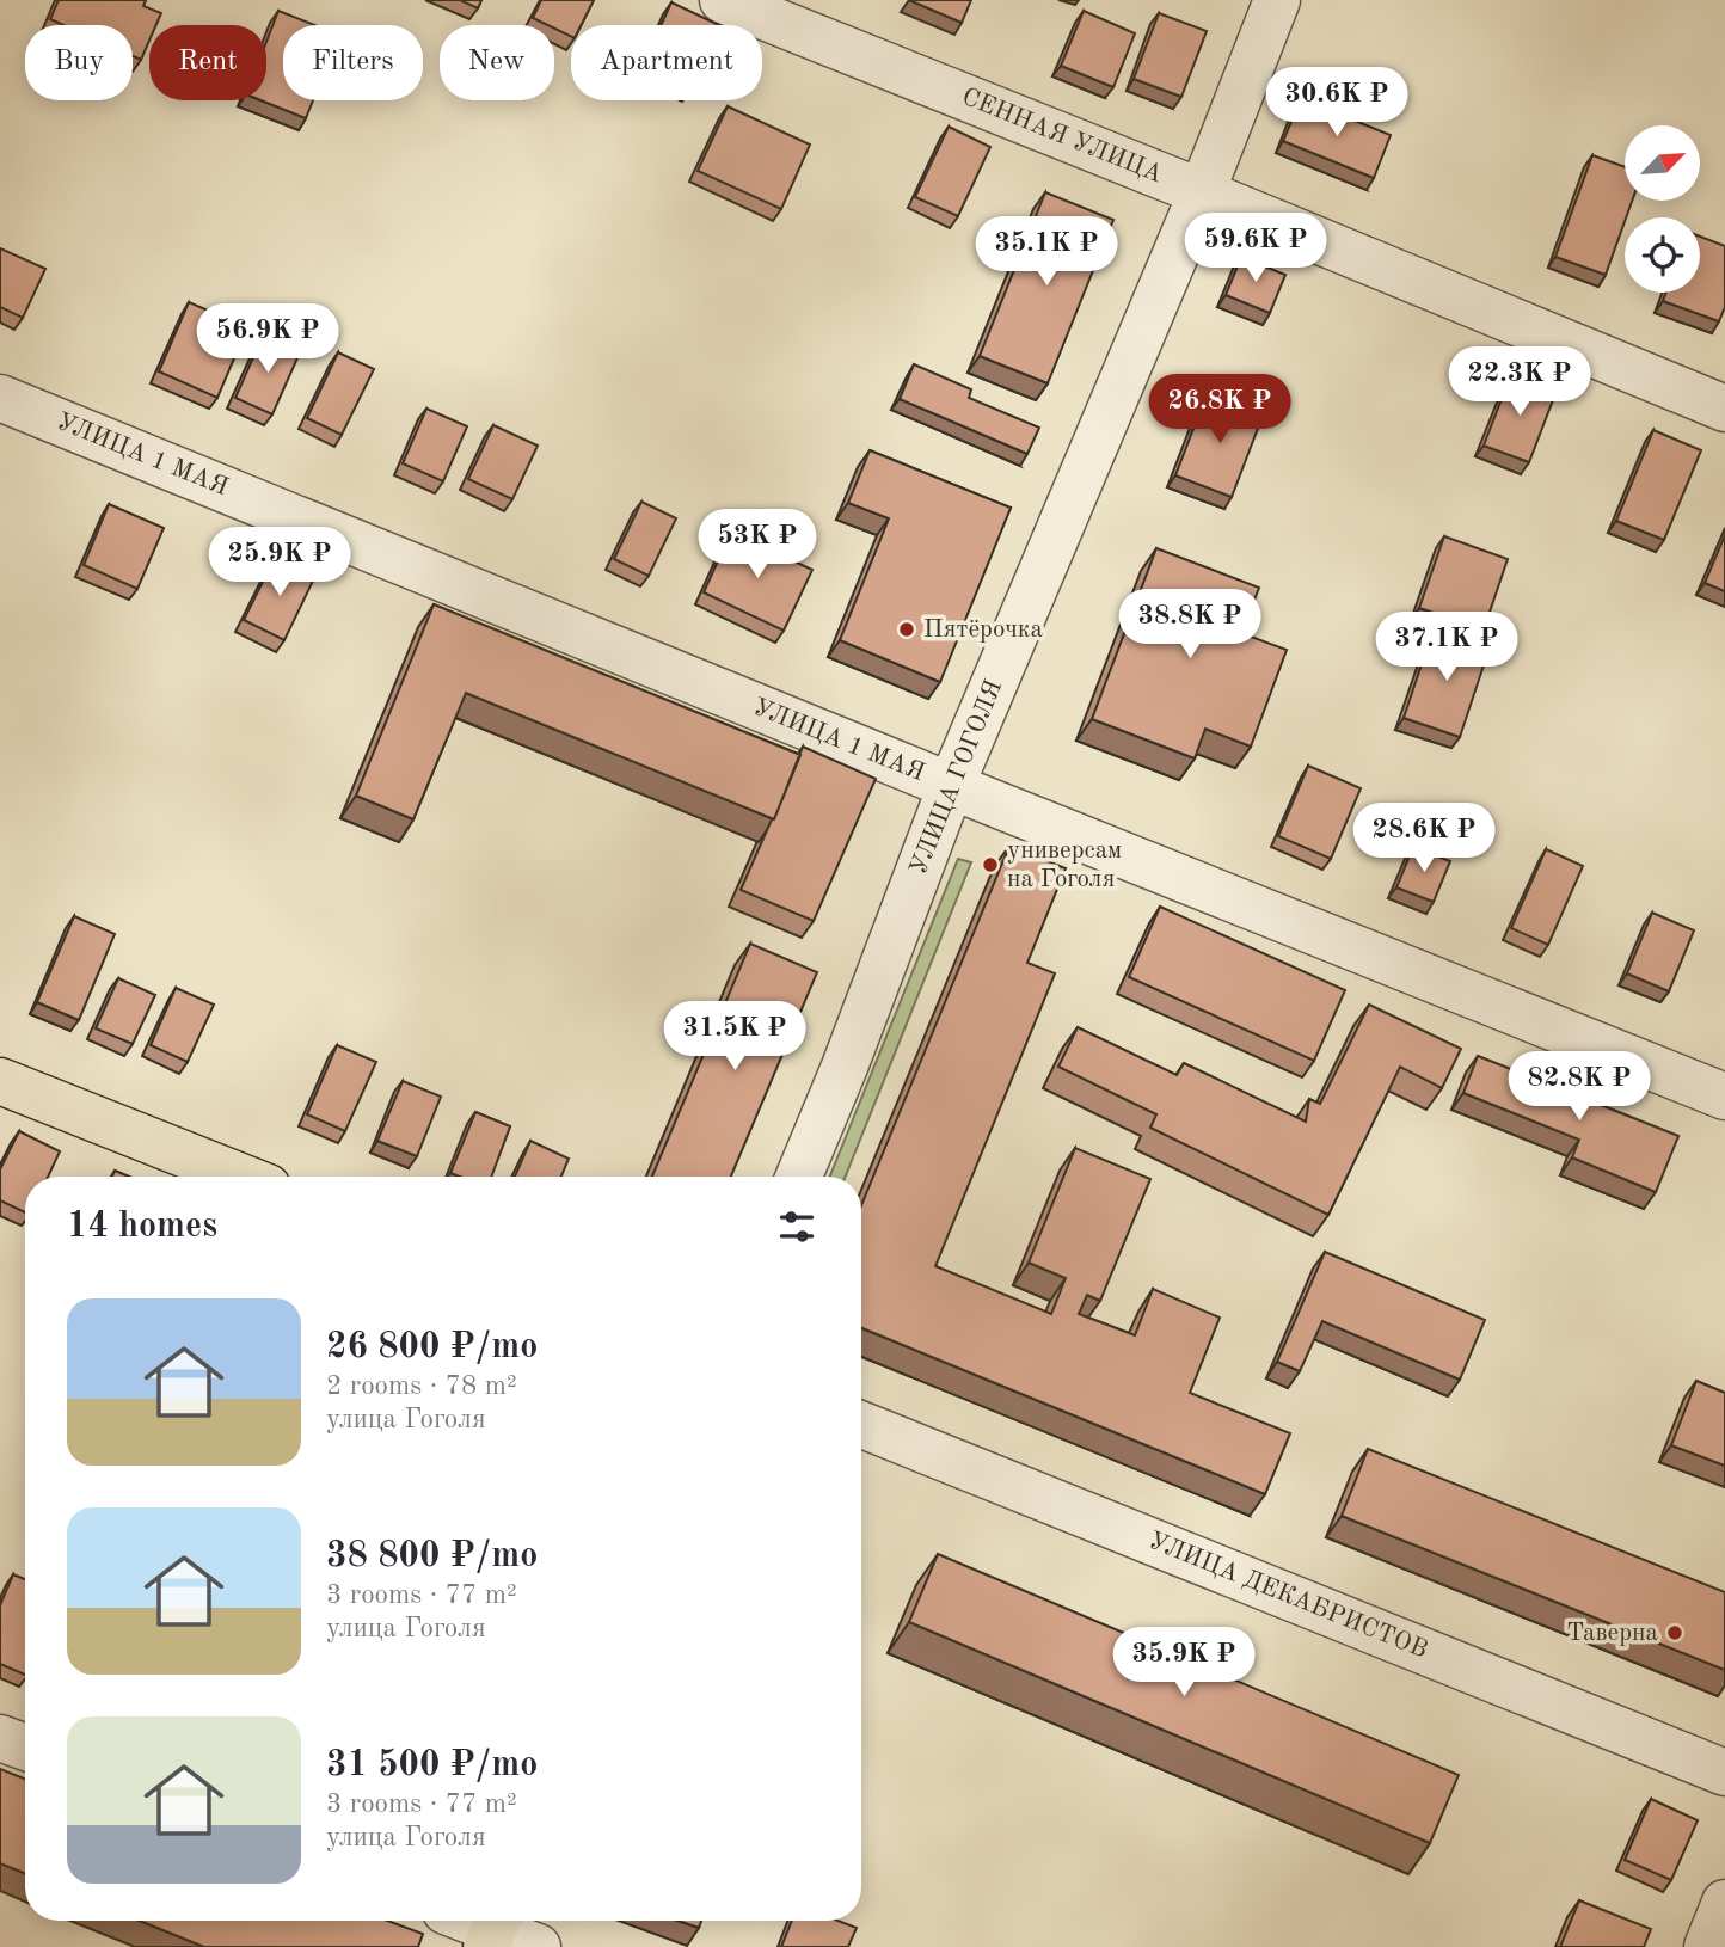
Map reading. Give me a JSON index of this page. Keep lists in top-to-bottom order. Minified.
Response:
{"streets":{"street":["СЕННАЯ УЛИЦА","УЛИЦА 1 МАЯ","УЛИЦА ГОГОЛЯ","УЛИЦА ДЕКАБРИСТОВ"]},"crossings":[["СЕННАЯ УЛИЦА","УЛИЦА ГОГОЛЯ"],["УЛИЦА 1 МАЯ","УЛИЦА ГОГОЛЯ"]],"places":["Пятёрочка","универсам на Гоголя","Таверна"],"north":"top right","page":{"chip":["Buy","Rent","Filters","New","Apartment"],"price":["30.6K ₽","59.6K ₽","35.1K ₽","56.9K ₽","22.3K ₽","26.8K ₽","53K ₽","25.9K ₽","38.8K ₽","37.1K ₽","28.6K ₽","31.5K ₽","82.8K ₽","35.9K ₽"],"heading":"14 homes","list":[{"name":"26 800 ₽/mo","note":"2 rooms · 78 m² · улица Гоголя"},{"name":"38 800 ₽/mo","note":"3 rooms · 77 m² · улица Гоголя"},{"name":"31 500 ₽/mo","note":"3 rooms · 77 m² · улица Гоголя"}]}}
